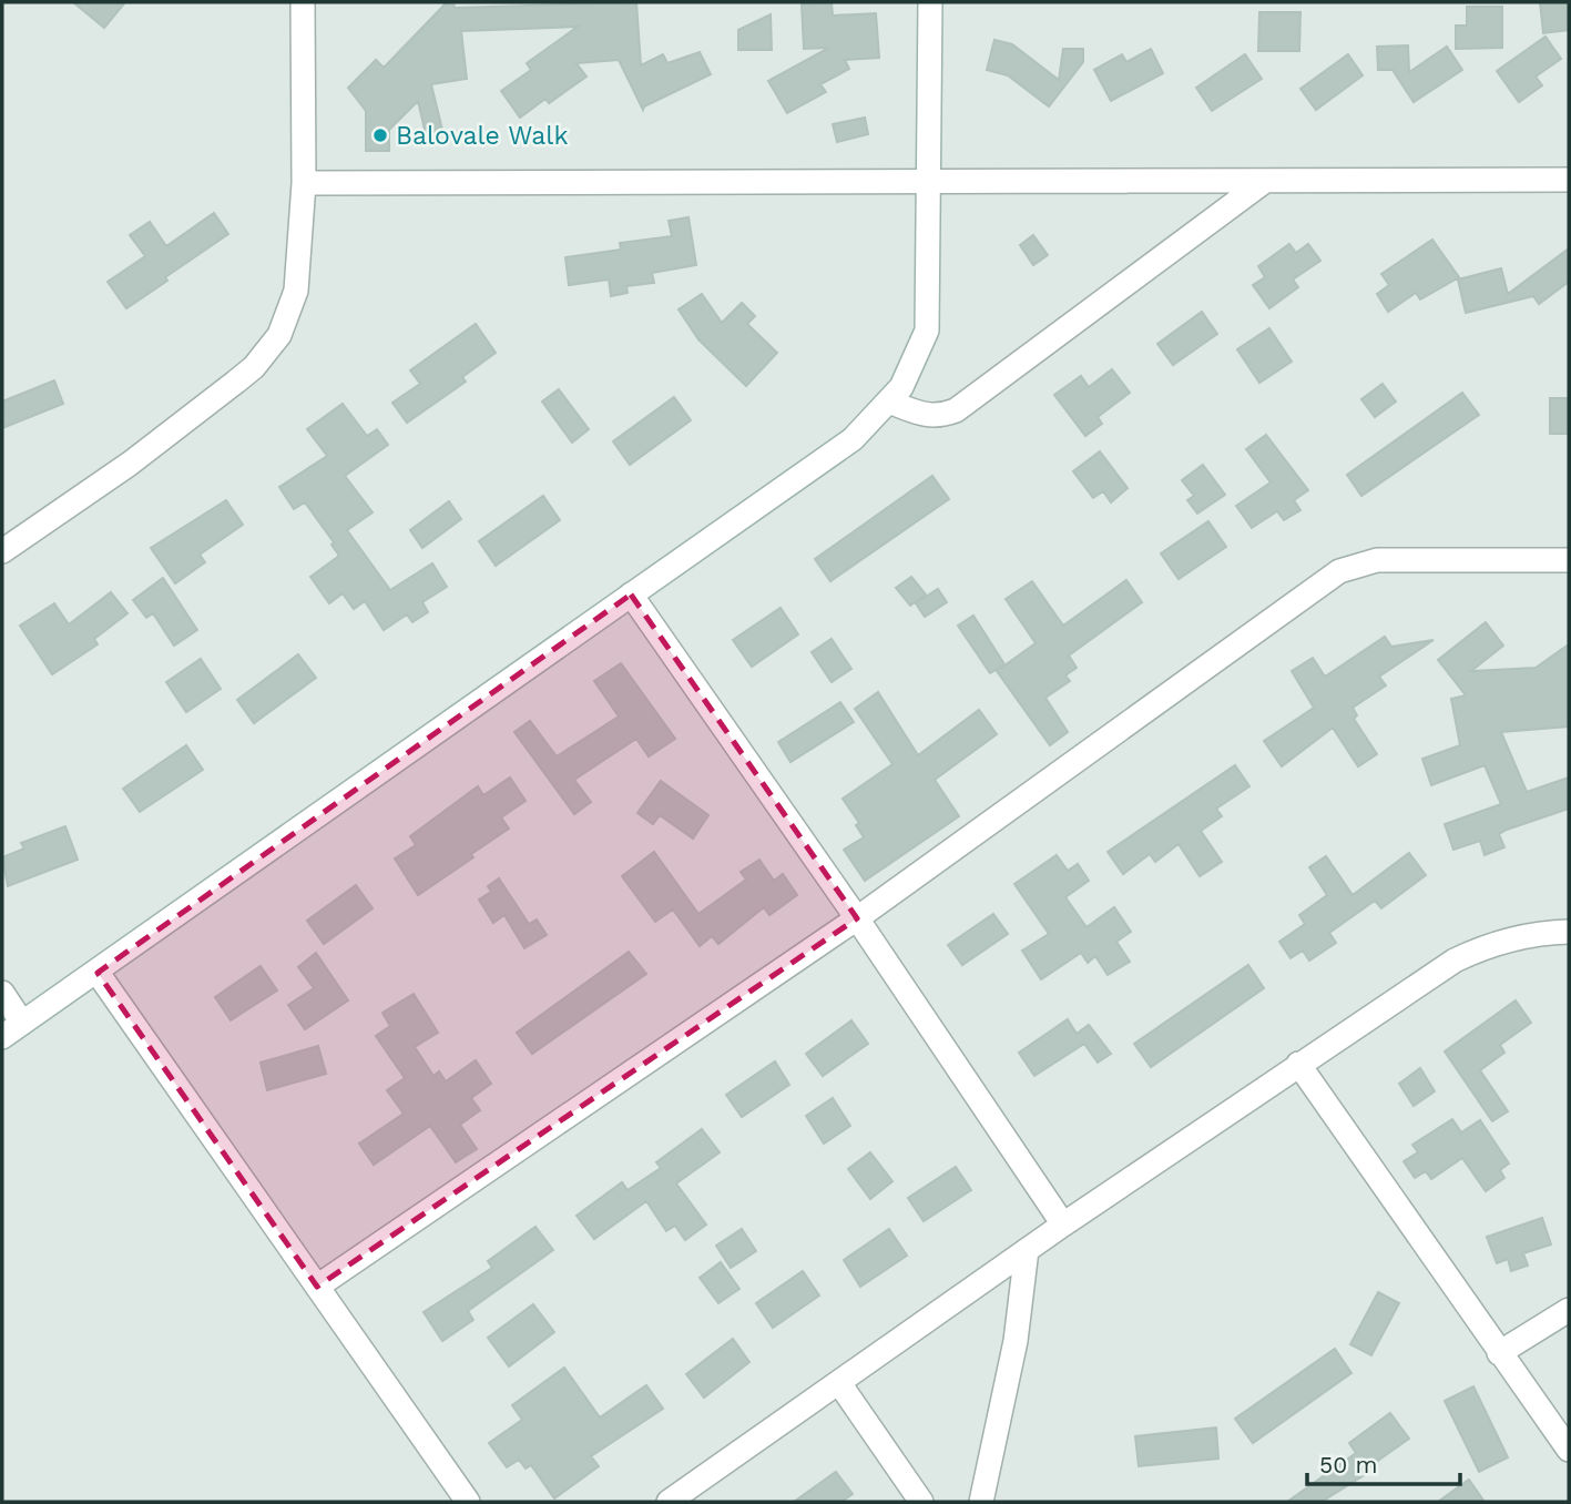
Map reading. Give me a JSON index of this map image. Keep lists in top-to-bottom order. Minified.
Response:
{"places":["Balovale Walk"],"scale_bar":"50 m"}
